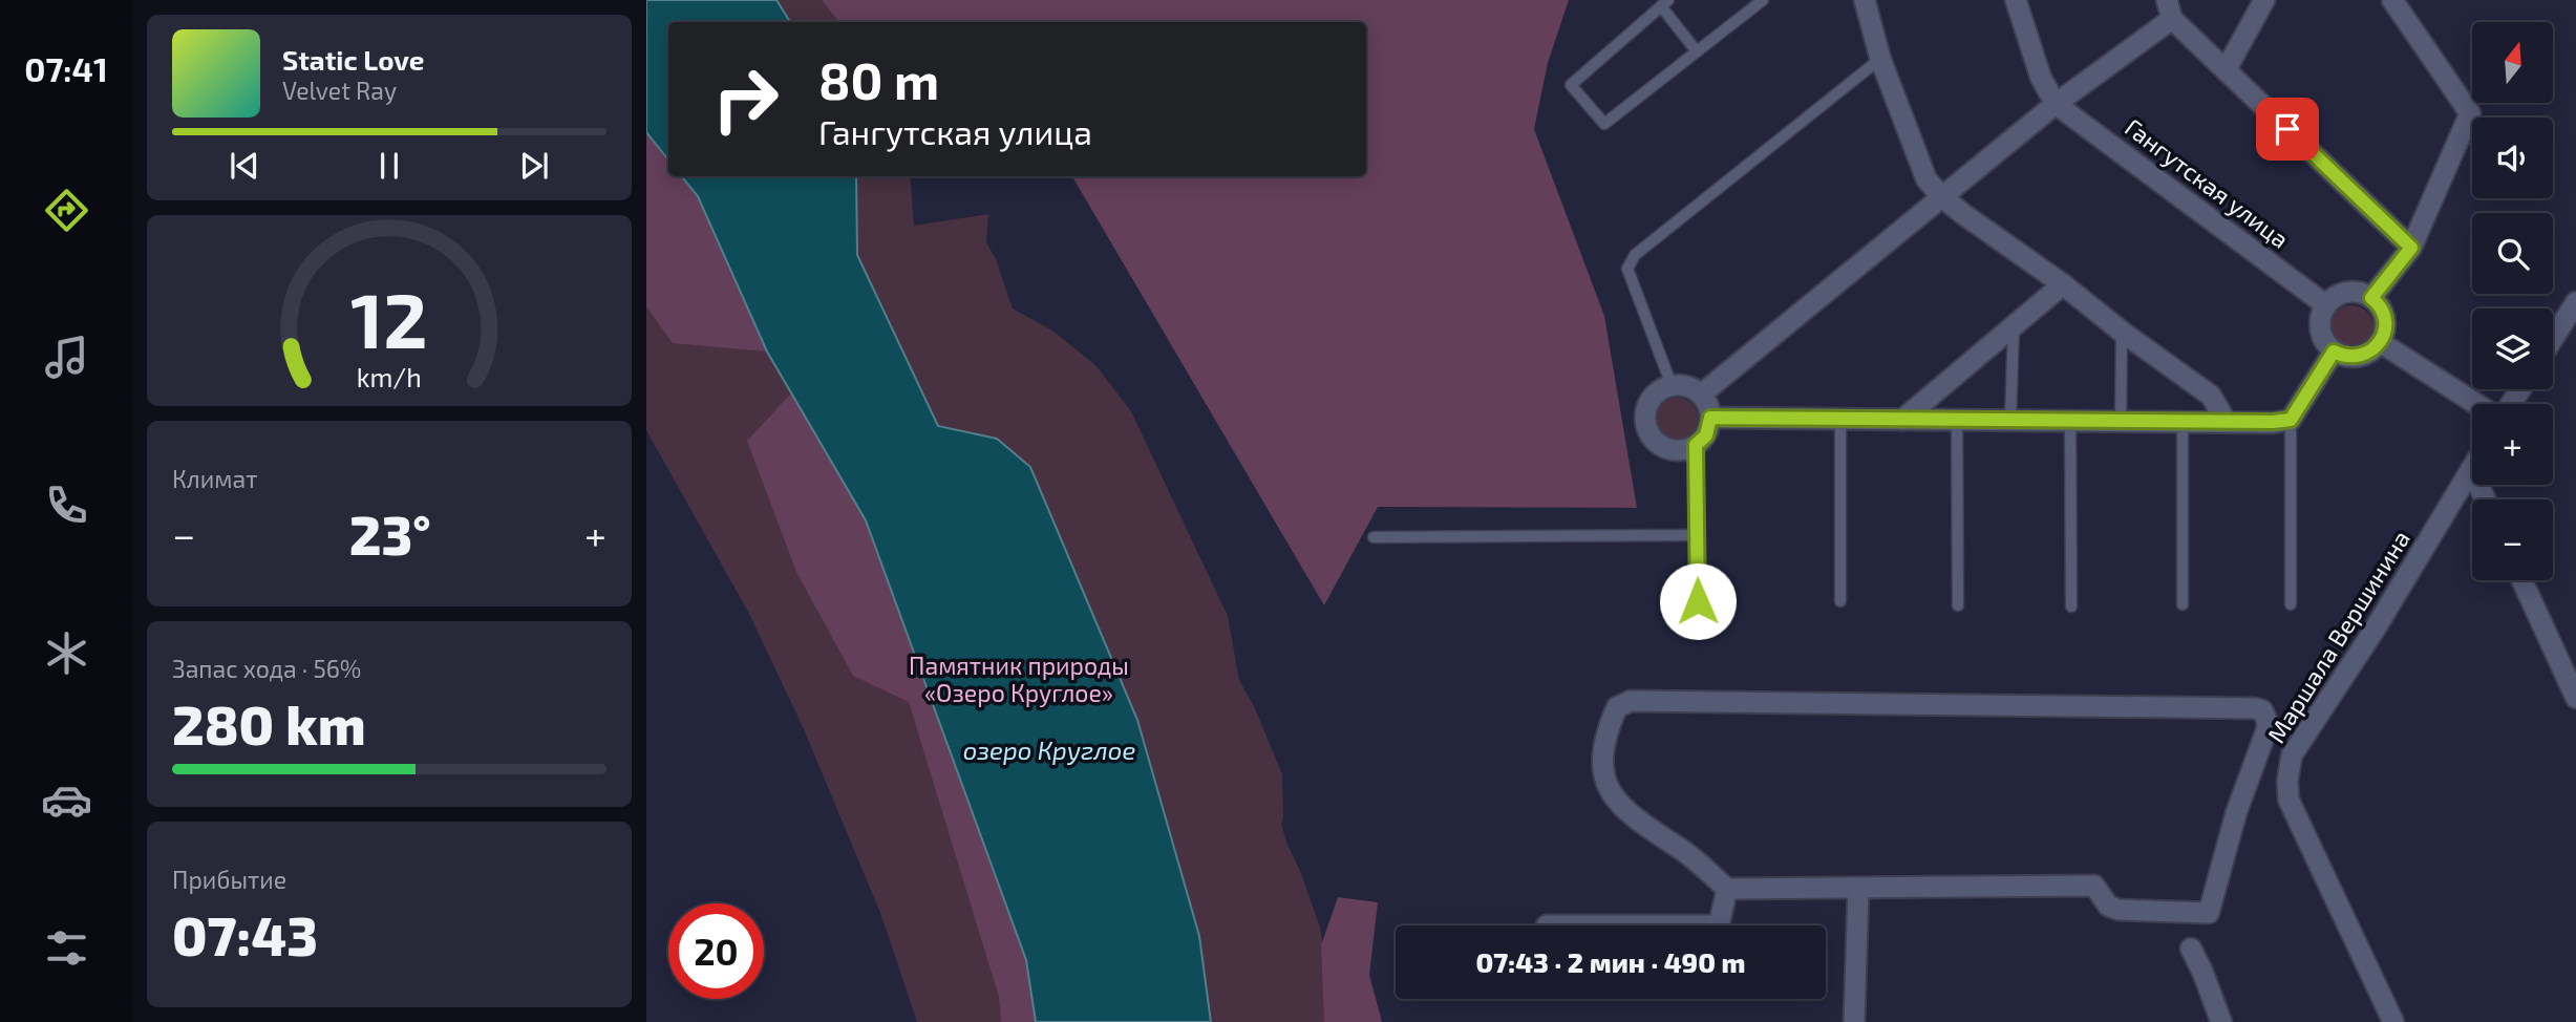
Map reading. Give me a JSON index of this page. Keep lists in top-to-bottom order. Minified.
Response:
{"streets":{"street":["Гангутская улица","Маршала Вершинина"]},"water":["озеро Круглое"],"parks":["Памятник природы «Озеро Круглое»"],"north":"top","page":{"tabs":"07:41","map_buttons":["+","−"],"turn":["80 m","Гангутская улица"],"song":["Static Love","Velvet Ray"],"tile":["Климат",["Запас хода · 56%","280 km"],["Прибытие","07:43"]],"heat":["−","23°","+"],"limit":"20","trip":"07:43 · 2 мин · 490 m","gauge":["12","km/h"]}}
